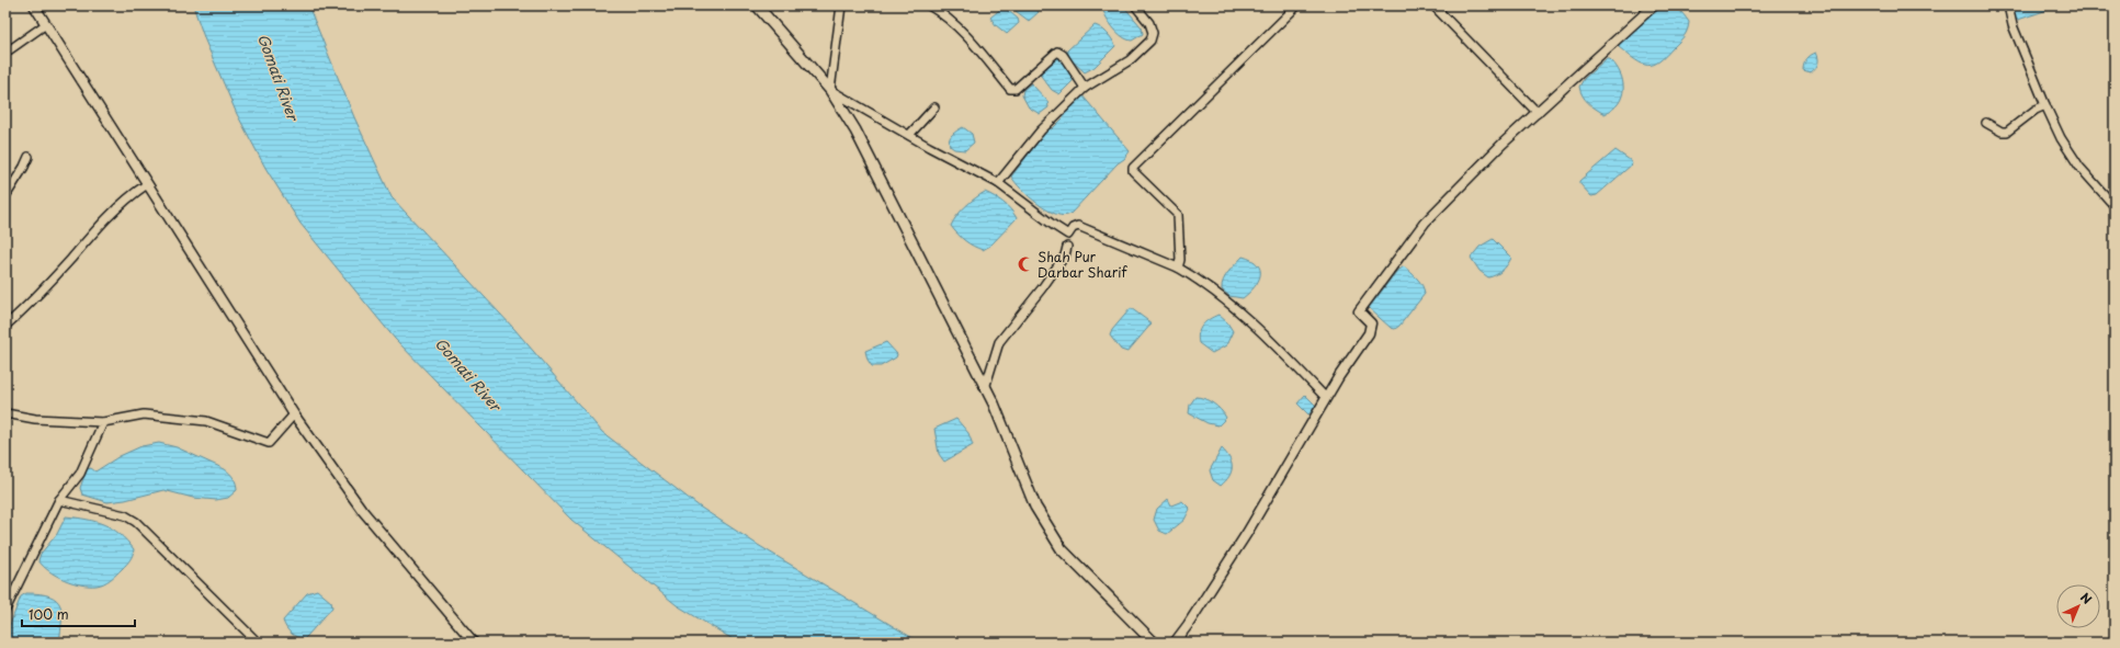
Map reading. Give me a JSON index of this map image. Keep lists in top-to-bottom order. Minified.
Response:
{"water":["Gomati River"],"places":{"mosque":["Shah Pur Darbar Sharif"]},"scale_bar":"100 m","north":"top right"}
